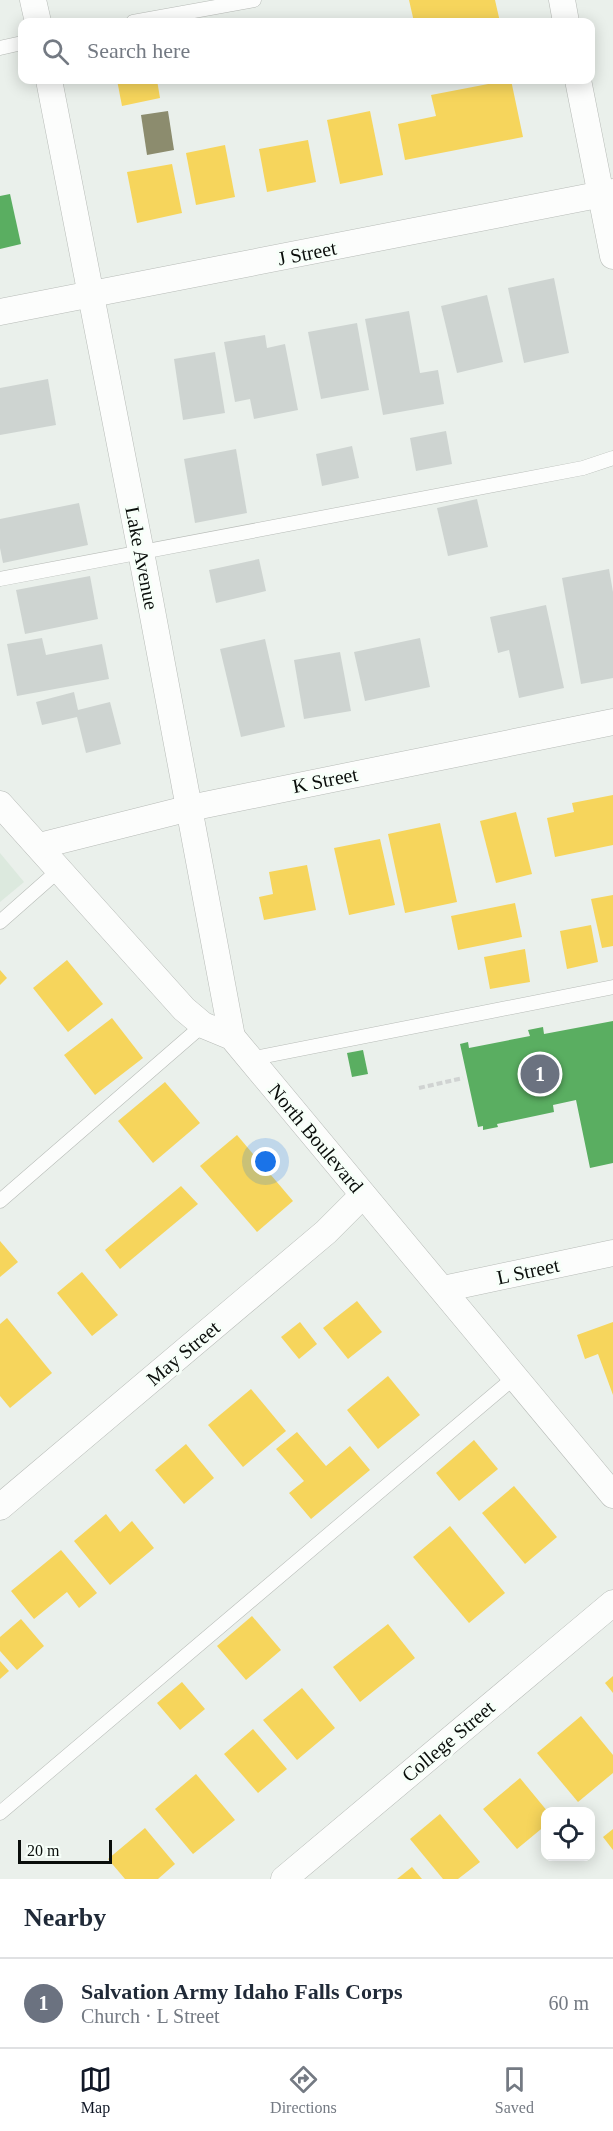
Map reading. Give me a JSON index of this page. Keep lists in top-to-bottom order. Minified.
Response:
{"streets":{"street":["J Street","Lake Avenue","K Street","North Boulevard","L Street","May Street","College Street"]},"crossings":[["J Street","Lake Avenue"],["Lake Avenue","K Street"],["Lake Avenue","North Boulevard"],["K Street","North Boulevard"],["North Boulevard","L Street"],["North Boulevard","May Street"]],"scale_bar":"20 m","page":{"search":"Search here","pins":"1","scale":"20 m","heading":"Nearby","list":[{"mark":"1","name":"Salvation Army Idaho Falls Corps","note":"Church · L Street","value":"60 m"}],"nav":["Map","Directions","Saved"]}}
